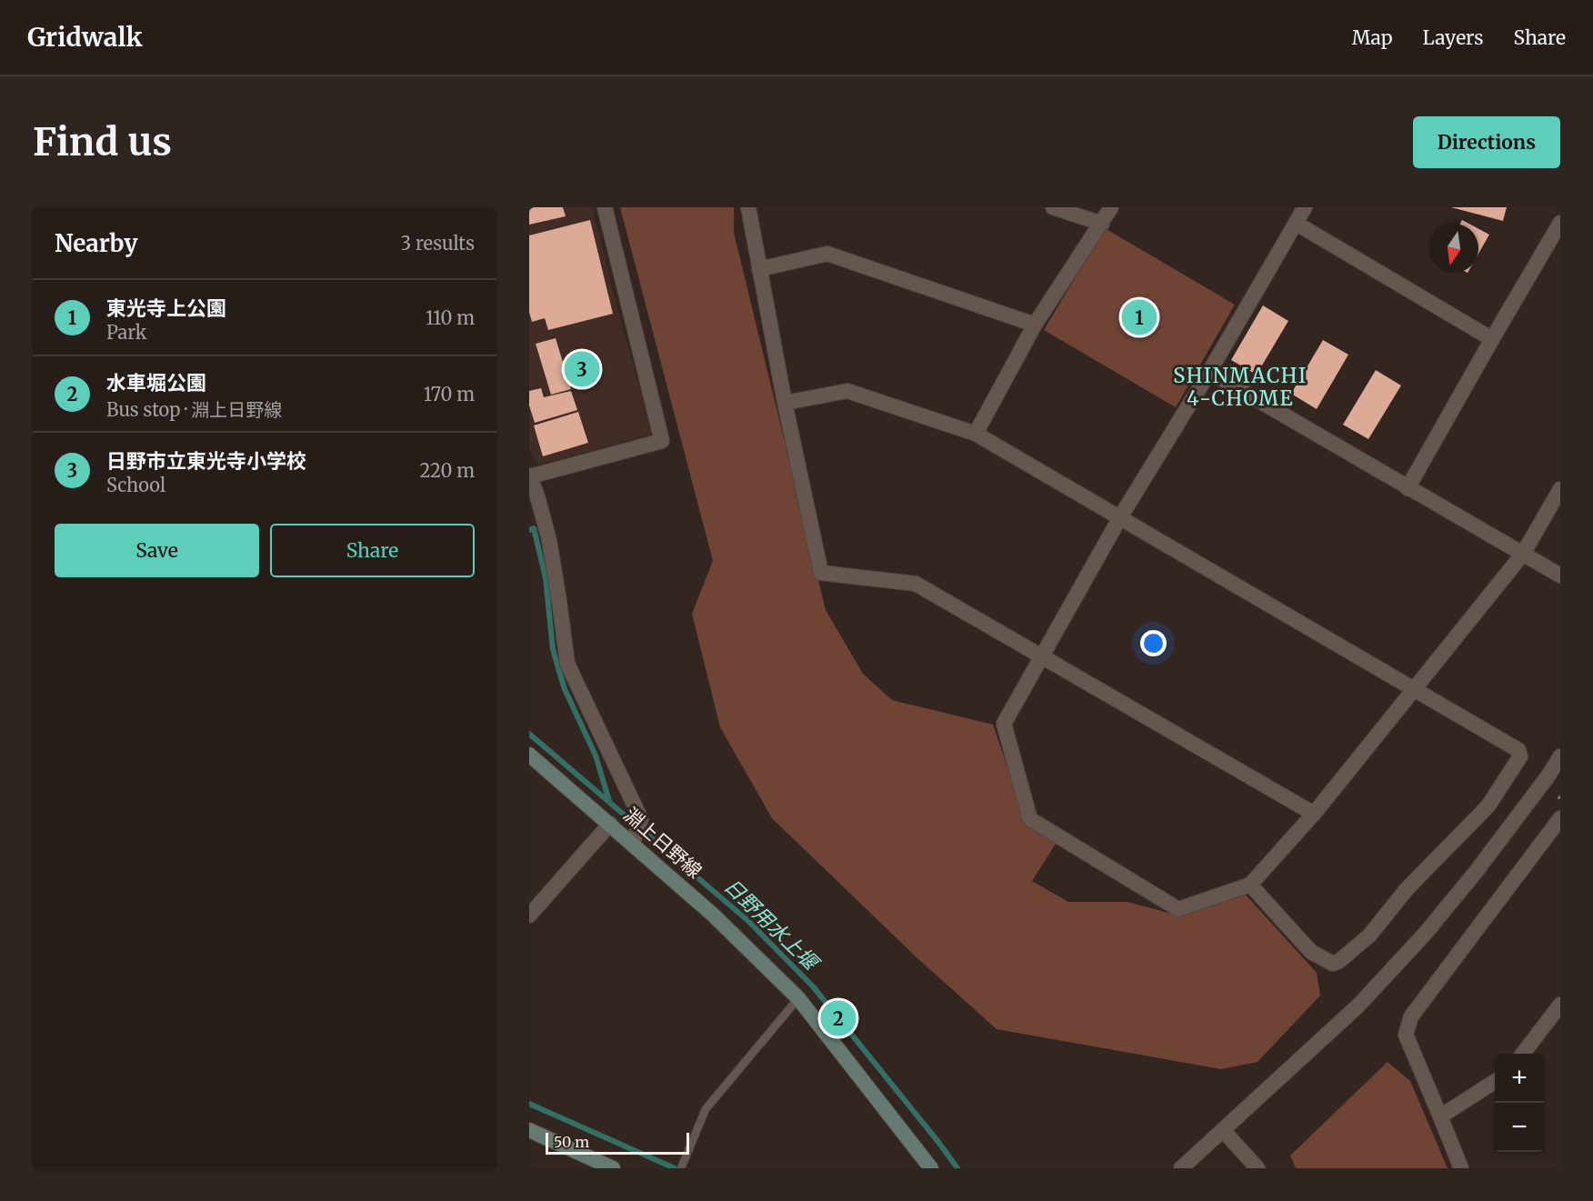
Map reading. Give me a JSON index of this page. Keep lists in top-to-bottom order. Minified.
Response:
{"streets":{"main road":["淵上日野線"]},"districts":["SHINMACHI 4-CHOME"],"water":["日野用水上堰"],"scale_bar":"50 m","north":"bottom","page":{"header":"Gridwalk","nav":["Map","Layers","Share"],"buttons":["Directions",["Save","Share"]],"title":"Find us","heading":["Nearby","3 results"],"list":[{"mark":"1","name":"東光寺上公園","note":"Park","value":"110 m"},{"mark":"2","name":"水車堀公園","note":"Bus stop · 淵上日野線","value":"170 m"},{"mark":"3","name":"日野市立東光寺小学校","note":"School","value":"220 m"}],"pins":["1","3","2"],"map_buttons":["+","−"],"scale":"50 m"}}
